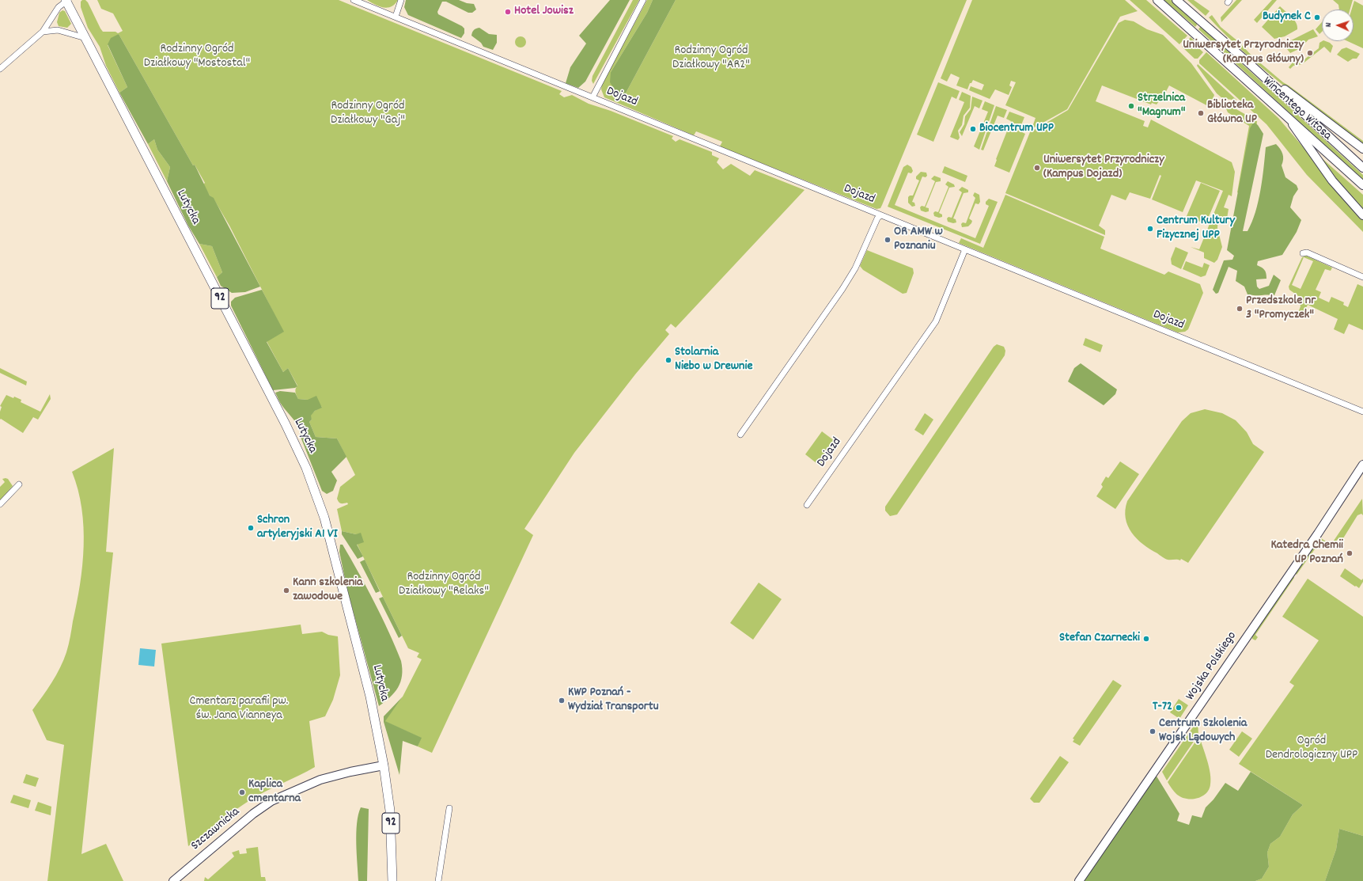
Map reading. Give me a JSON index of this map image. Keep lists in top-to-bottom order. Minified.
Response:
{"streets":{"main road":["Wincentego Witosa","Lutycka","92","Wojska Polskiego","Szczawnicka"],"street":["Dojazd"]},"crossings":[["Lutycka","Szczawnicka"]],"parks":["Rodzinny Ogród Działkowy \"Mostostal\"","Rodzinny Ogród Działkowy \"AR2\"","Rodzinny Ogród Działkowy \"Gaj\"","Rodzinny Ogród Działkowy \"Relaks\"","Cmentarz parafii pw. św. Jana Vianneya","Ogród Dendrologiczny UPP"],"places":["Hotel Jowisz","Budynek C","Uniwersytet Przyrodniczy (Kampus Główny)","Strzelnica \"Magnum\"","Biblioteka Główna UP","Biocentrum UPP","Uniwersytet Przyrodniczy (Kampus Dojazd)","Centrum Kultury Fizycznej UPP","OR AMW w Poznaniu","Przedszkole nr 3 \"Promyczek\"","Stolarnia Niebo w Drewnie","Schron artyleryjski A1 VI","Katedra Chemii UP Poznań","Kann szkolenia zawodowe","Stefan Czarnecki","KWP Poznań - Wydział Transportu","T-72","Centrum Szkolenia Wojsk Lądowych","Kaplica cmentarna"],"north":"left"}
